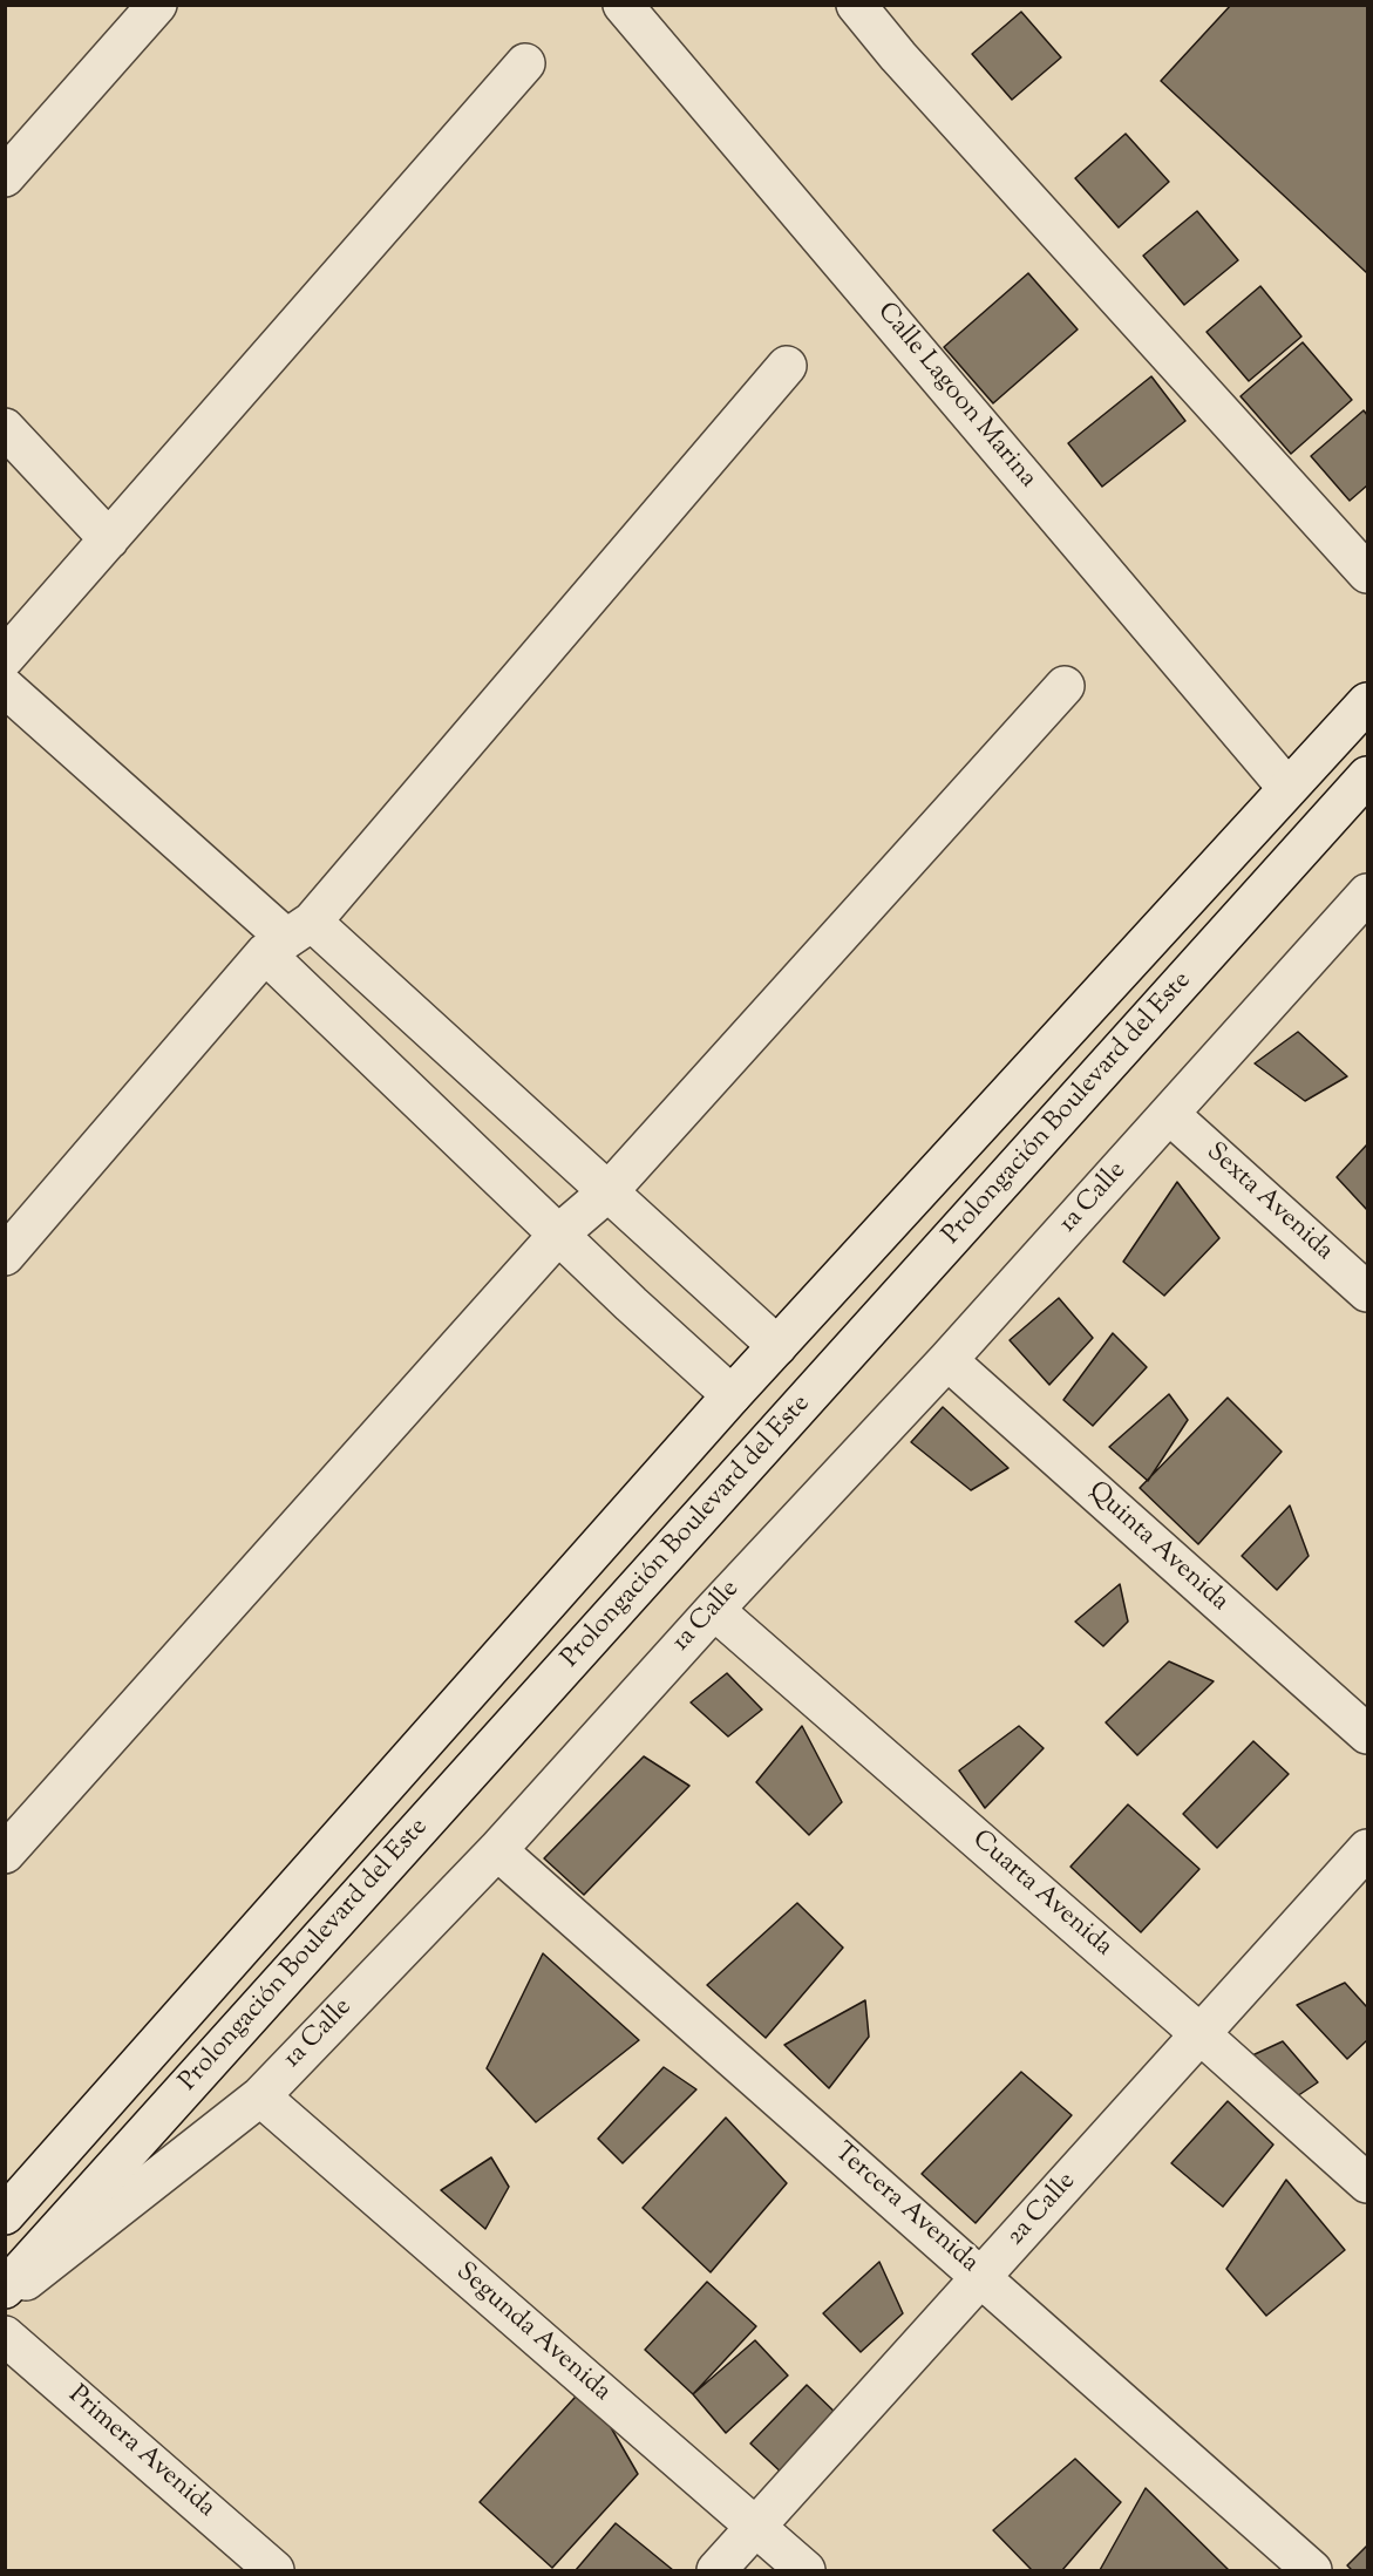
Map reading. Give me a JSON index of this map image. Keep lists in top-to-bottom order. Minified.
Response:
{"streets":{"street":["Calle Lagoon Marina","Prolongación Boulevard del Este","1a Calle","Sexta Avenida","Quinta Avenida","Cuarta Avenida","Tercera Avenida","2a Calle","Segunda Avenida","Primera Avenida"]},"crossings":[["1a Calle","Sexta Avenida"],["1a Calle","Quinta Avenida"],["1a Calle","Cuarta Avenida"],["1a Calle","Tercera Avenida"],["1a Calle","Segunda Avenida"],["Cuarta Avenida","2a Calle"],["Tercera Avenida","2a Calle"],["2a Calle","Segunda Avenida"]]}
